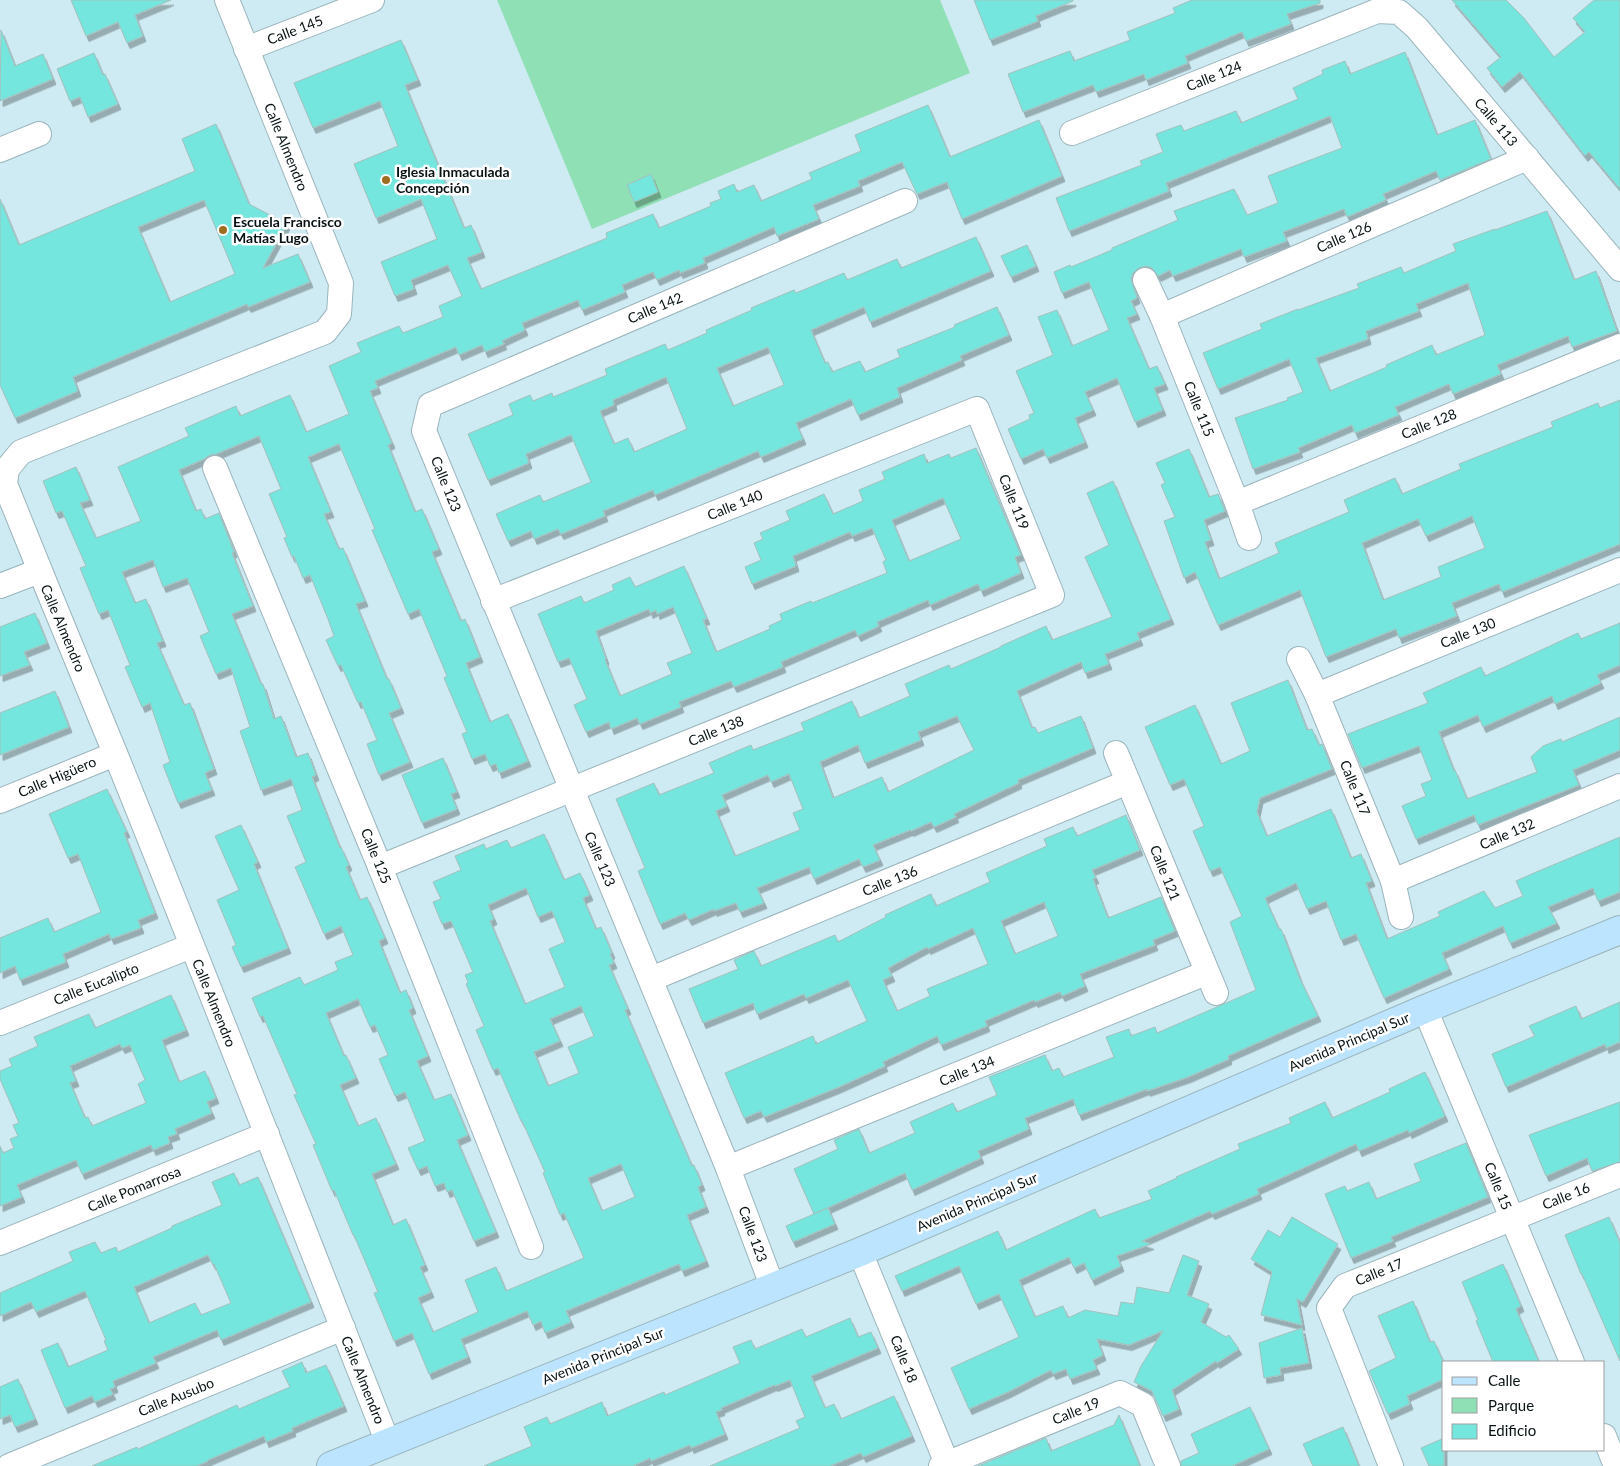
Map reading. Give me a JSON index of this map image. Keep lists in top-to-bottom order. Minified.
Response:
{"streets":{"street":["Calle 145","Calle 124","Calle 113","Calle Almendro","Calle 126","Calle 142","Calle 115","Calle 128","Calle 123","Calle 119","Calle 140","Calle 130","Calle 138","Calle Higüero","Calle 117","Calle 132","Calle 125","Calle 121","Calle 136","Calle Eucalipto","Avenida Principal Sur","Calle 134","Calle 15","Calle Pomarrosa","Calle 16","Calle 17","Calle 18","Calle Ausubo","Calle 19"]},"crossings":[["Calle 145","Calle Almendro"],["Calle 124","Calle 113"],["Calle 113","Calle 126"],["Calle Almendro","Calle Higüero"],["Calle Almendro","Calle Eucalipto"],["Calle Almendro","Avenida Principal Sur"],["Calle Almendro","Calle Pomarrosa"],["Calle Almendro","Calle Ausubo"],["Calle 126","Calle 115"],["Calle 142","Calle 123"],["Calle 115","Calle 128"],["Calle 123","Calle 140"],["Calle 123","Calle 138"],["Calle 123","Calle 136"],["Calle 123","Avenida Principal Sur"],["Calle 123","Calle 134"],["Calle 119","Calle 140"],["Calle 119","Calle 138"],["Calle 130","Calle 117"],["Calle 138","Calle 125"],["Calle 117","Calle 132"],["Calle 121","Calle 136"],["Calle 121","Calle 134"],["Avenida Principal Sur","Calle 15"],["Avenida Principal Sur","Calle 18"],["Calle 15","Calle 16"],["Calle 15","Calle 17"],["Calle 16","Calle 17"],["Calle 18","Calle 19"]],"places":["Iglesia Inmaculada Concepción","Escuela Francisco Matías Lugo"],"legend":["Calle","Parque","Edificio"]}
